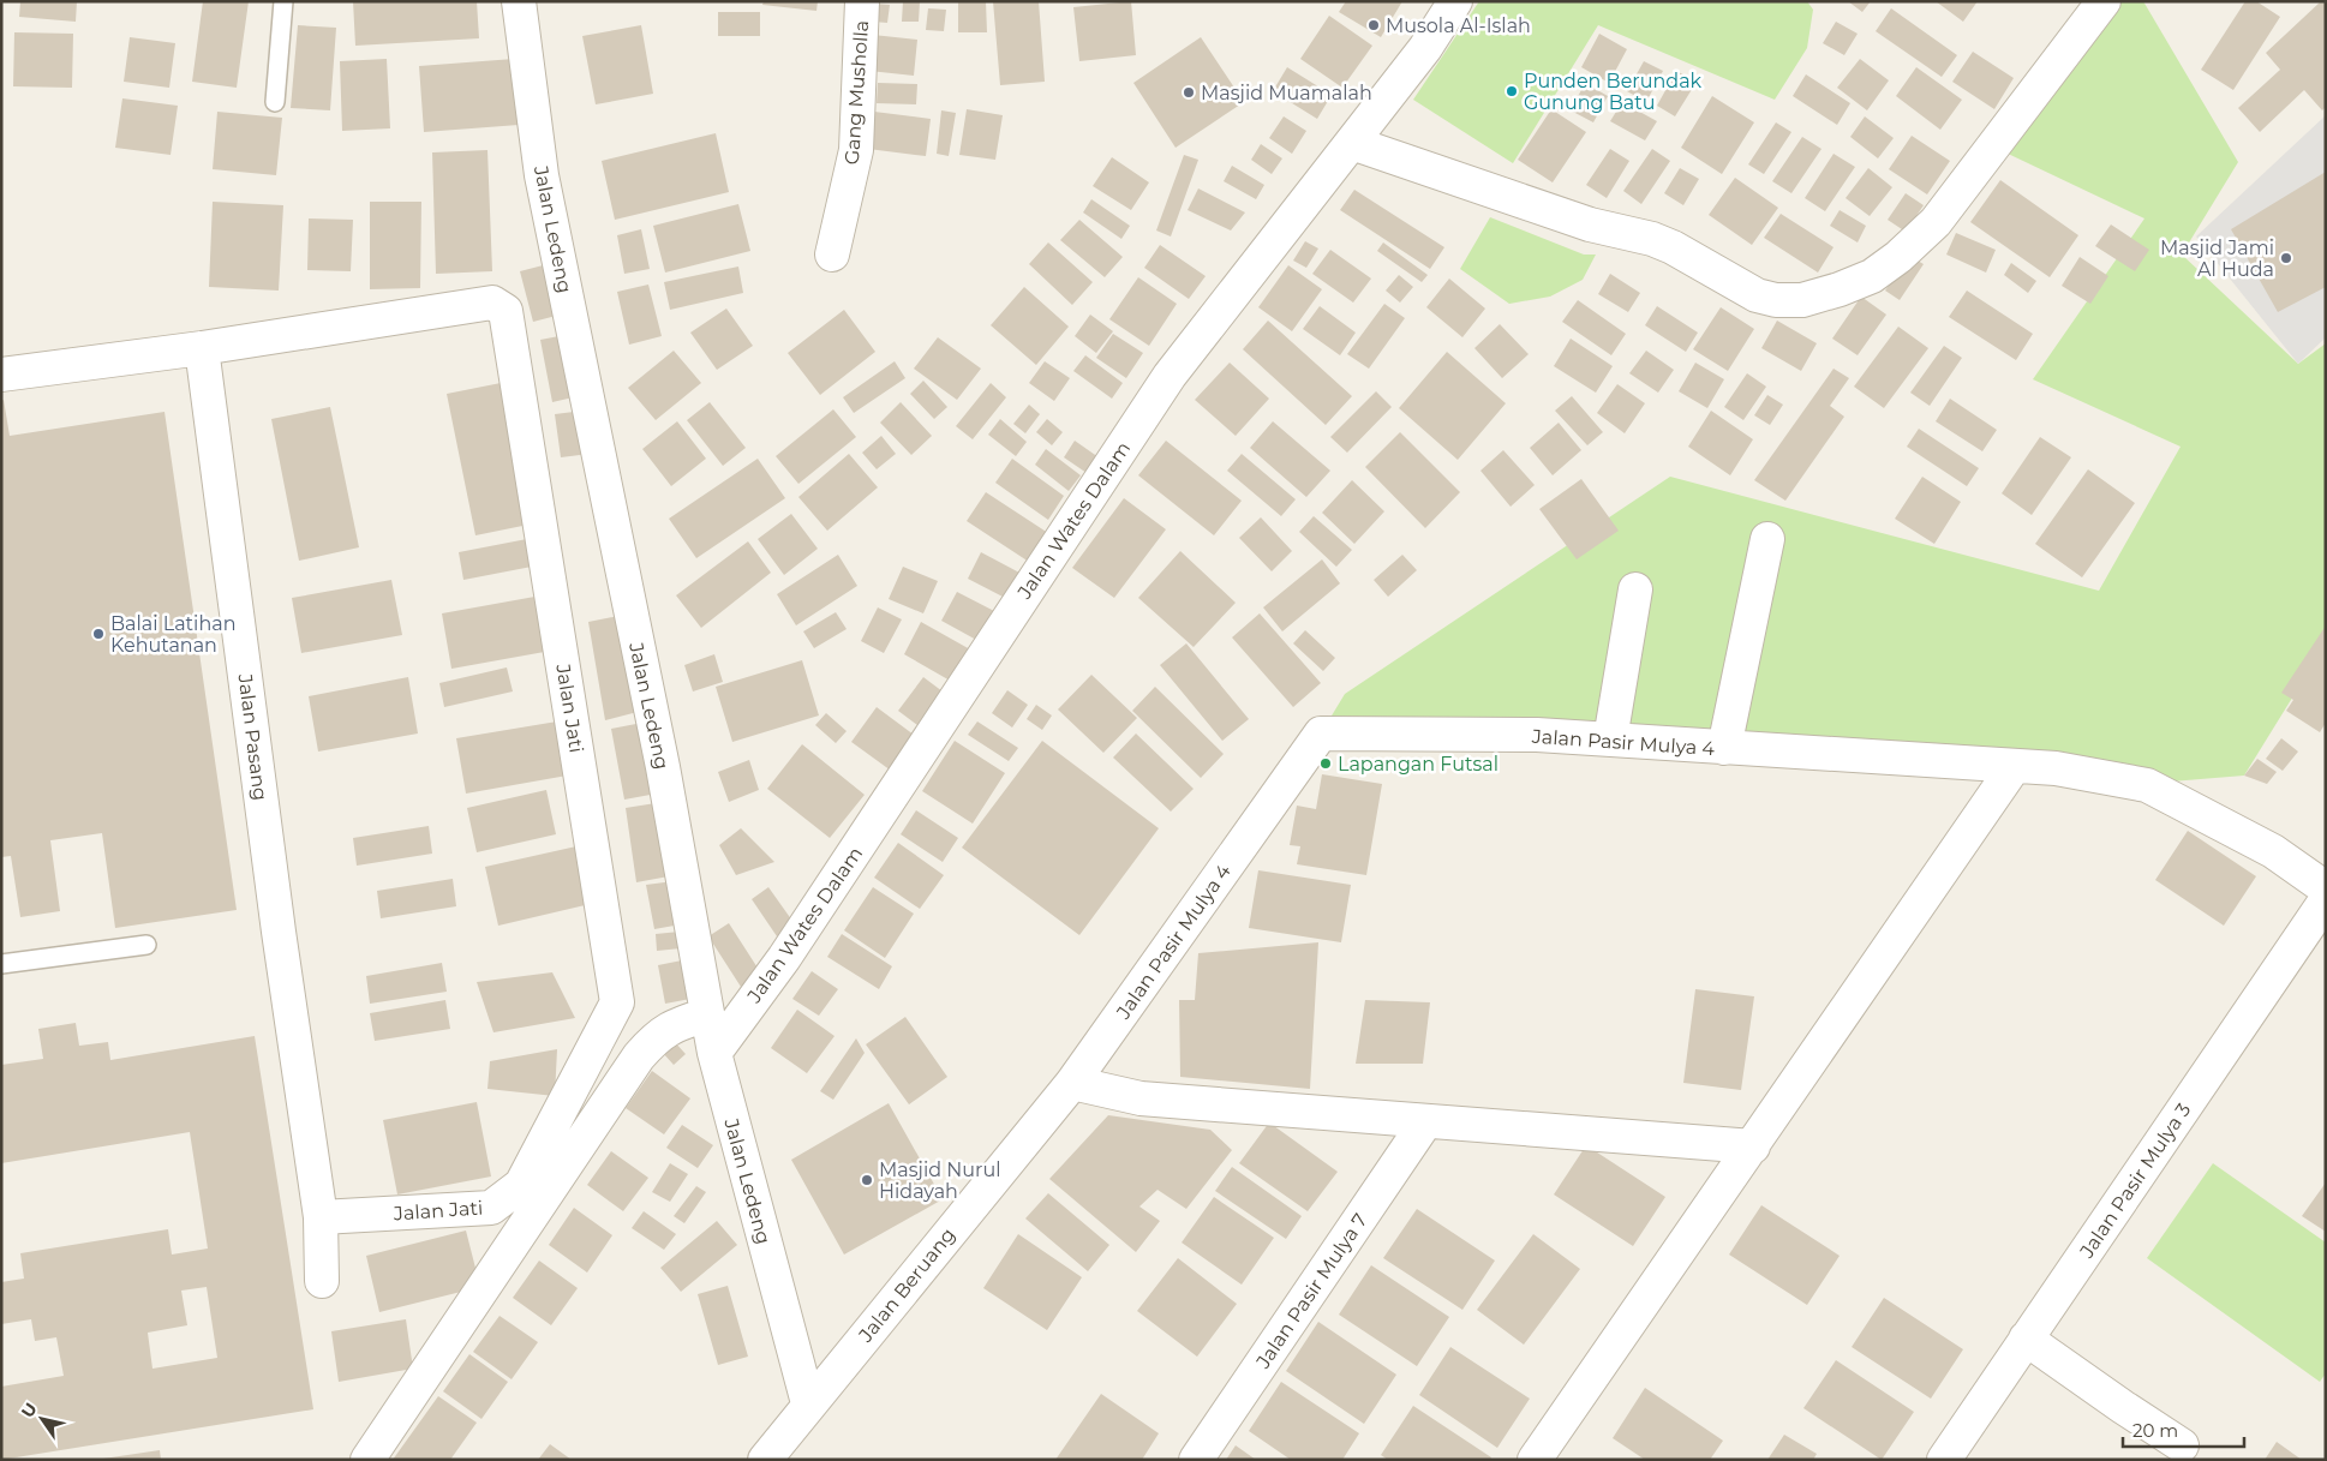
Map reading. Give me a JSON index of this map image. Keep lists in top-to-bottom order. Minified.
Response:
{"streets":{"street":["Gang Musholla","Jalan Ledeng","Jalan Wates Dalam","Jalan Jati","Jalan Pasang","Jalan Pasir Mulya 4","Jalan Pasir Mulya 3","Jalan Beruang","Jalan Pasir Mulya 7"]},"crossings":[["Jalan Ledeng","Jalan Wates Dalam"],["Jalan Ledeng","Jalan Beruang"],["Jalan Jati","Jalan Pasang"],["Jalan Pasir Mulya 4","Jalan Beruang"]],"places":["Musola Al-Islah","Punden Berundak Gunung Batu","Masjid Muamalah","Masjid Jami Al Huda","Balai Latihan Kehutanan","Lapangan Futsal","Masjid Nurul Hidayah"],"scale_bar":"20 m","north":"top left"}
